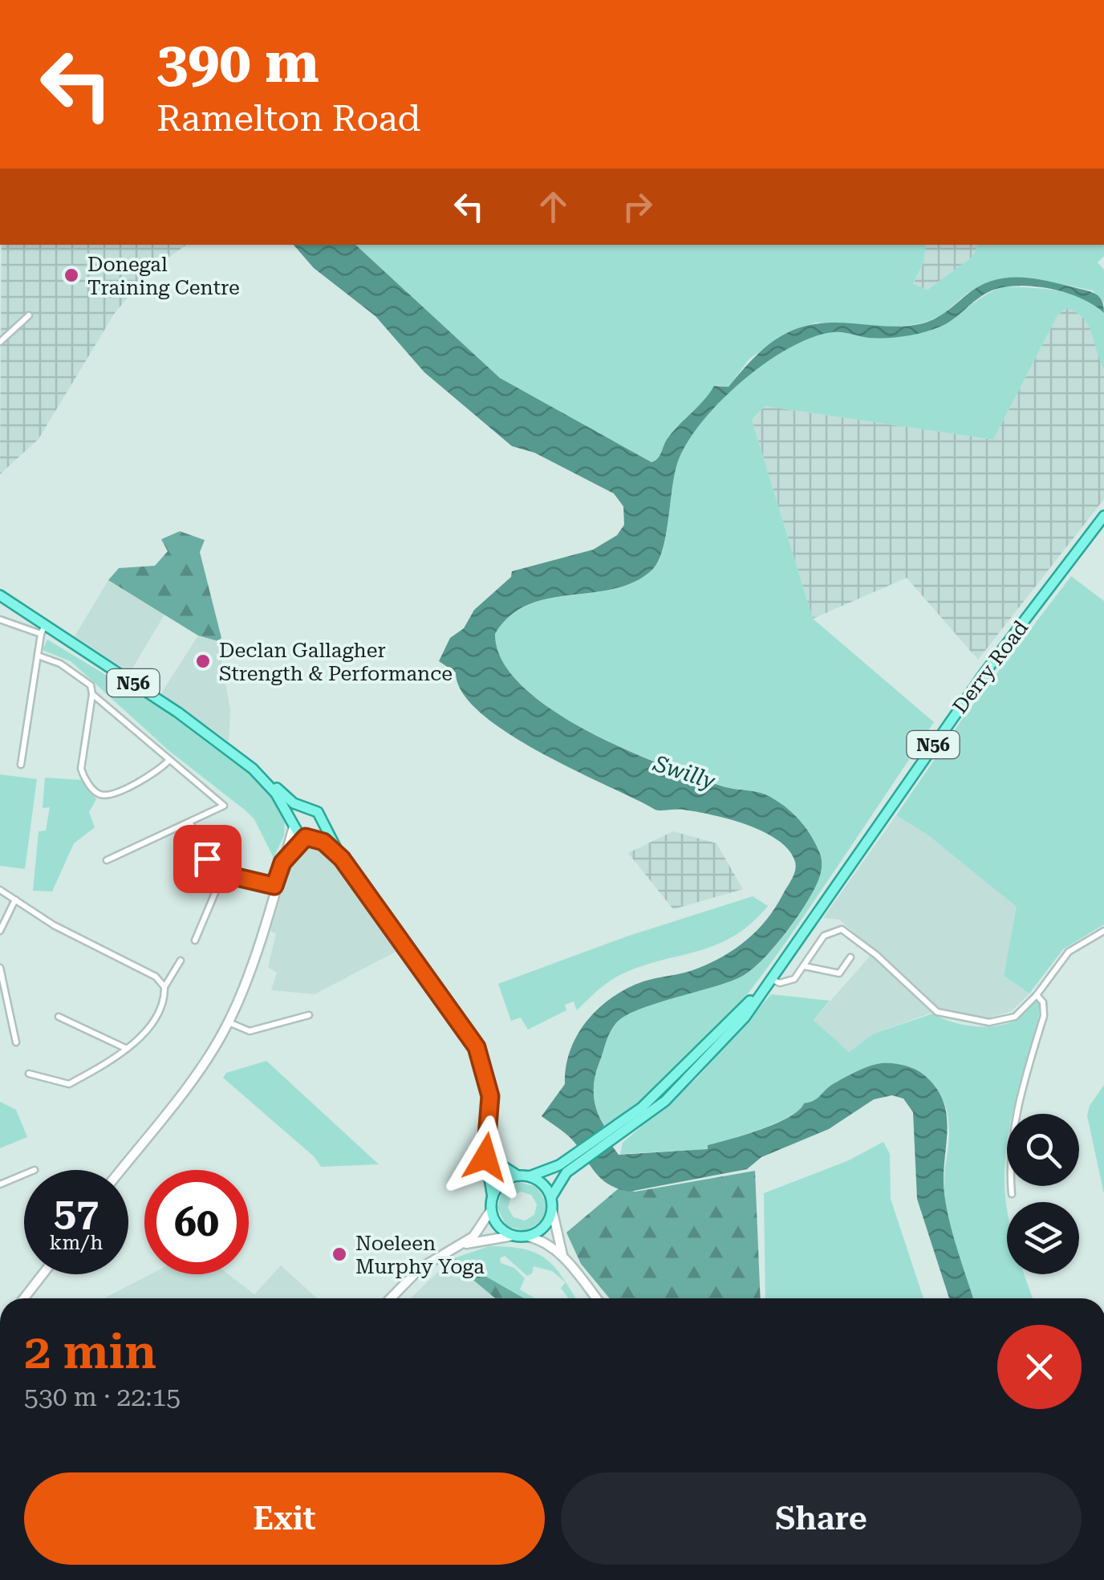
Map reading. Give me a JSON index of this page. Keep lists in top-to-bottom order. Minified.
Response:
{"streets":{"main road":["Derry Road","N56"]},"crossings":[["Derry Road","N56"]],"water":["Swilly"],"places":["Donegal Training Centre","Declan Gallagher Strength & Performance","Noeleen Murphy Yoga"],"page":{"turn":["390 m","Ramelton Road"],"speed":"57 km/h","limit":"60","heading":["2 min","530 m · 22:15"],"buttons":["Exit","Share"]}}
